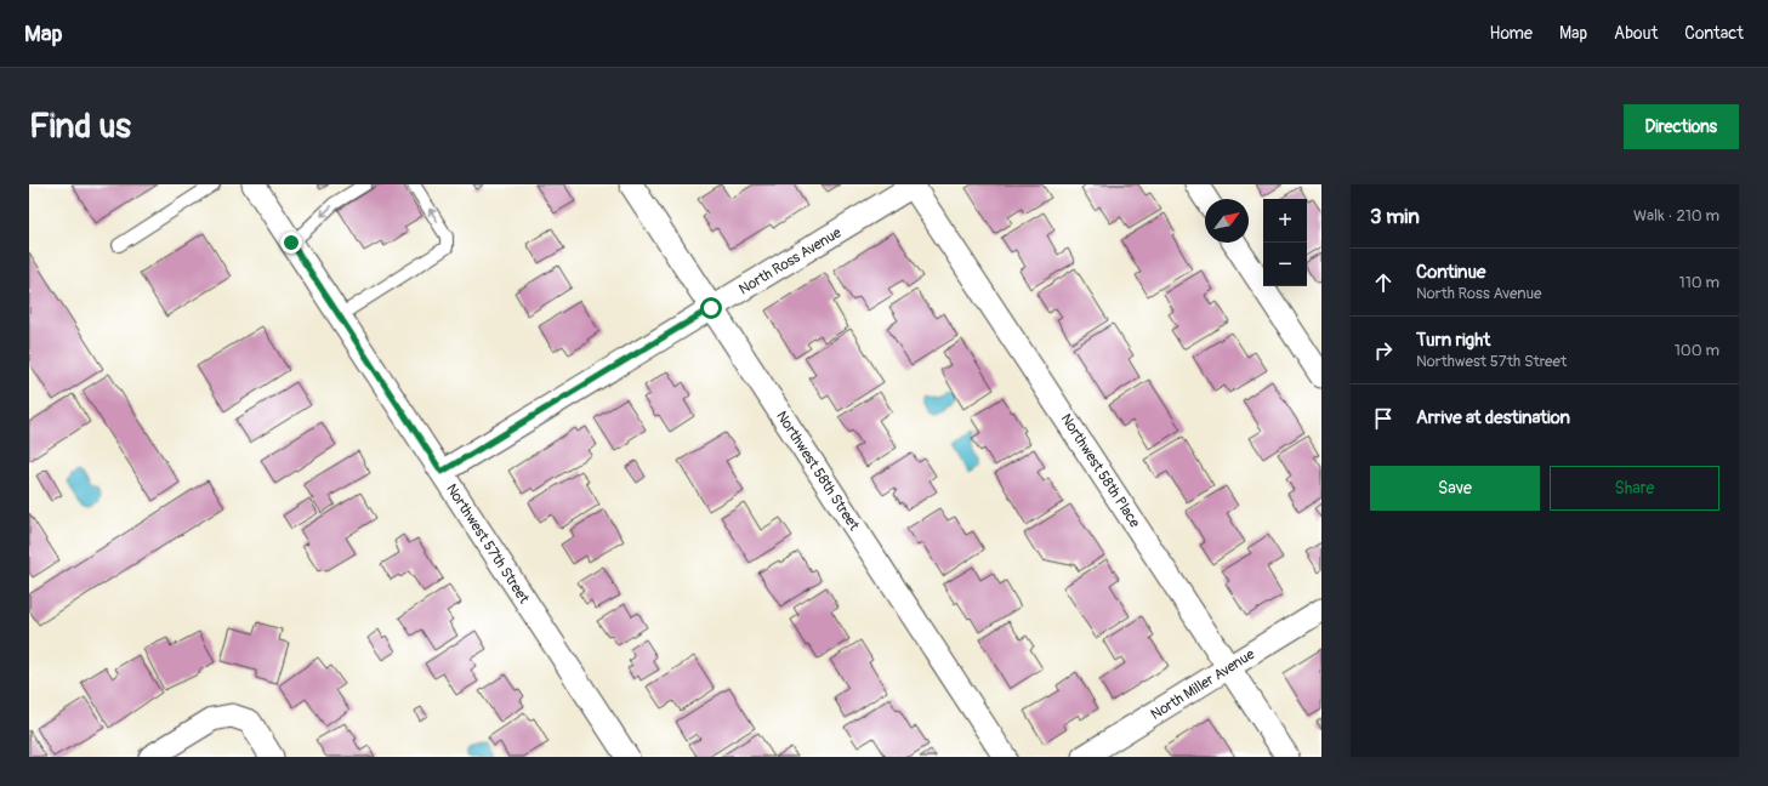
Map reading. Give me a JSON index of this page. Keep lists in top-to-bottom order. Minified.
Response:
{"streets":{"street":["North Ross Avenue","Northwest 58th Street","Northwest 58th Place","Northwest 57th Street","North Miller Avenue"]},"crossings":[["North Ross Avenue","Northwest 58th Street"],["North Ross Avenue","Northwest 58th Place"],["North Ross Avenue","Northwest 57th Street"],["Northwest 58th Place","North Miller Avenue"]],"north":"top right","page":{"header":"Map","nav":["Home","Map","About","Contact"],"buttons":["Directions",["Save","Share"]],"title":"Find us","heading":["3 min","Walk · 210 m"],"map_buttons":["+","−"],"list":[["Continue","North Ross Avenue","110 m"],["Turn right","Northwest 57th Street","100 m"],"Arrive at destination"]}}
